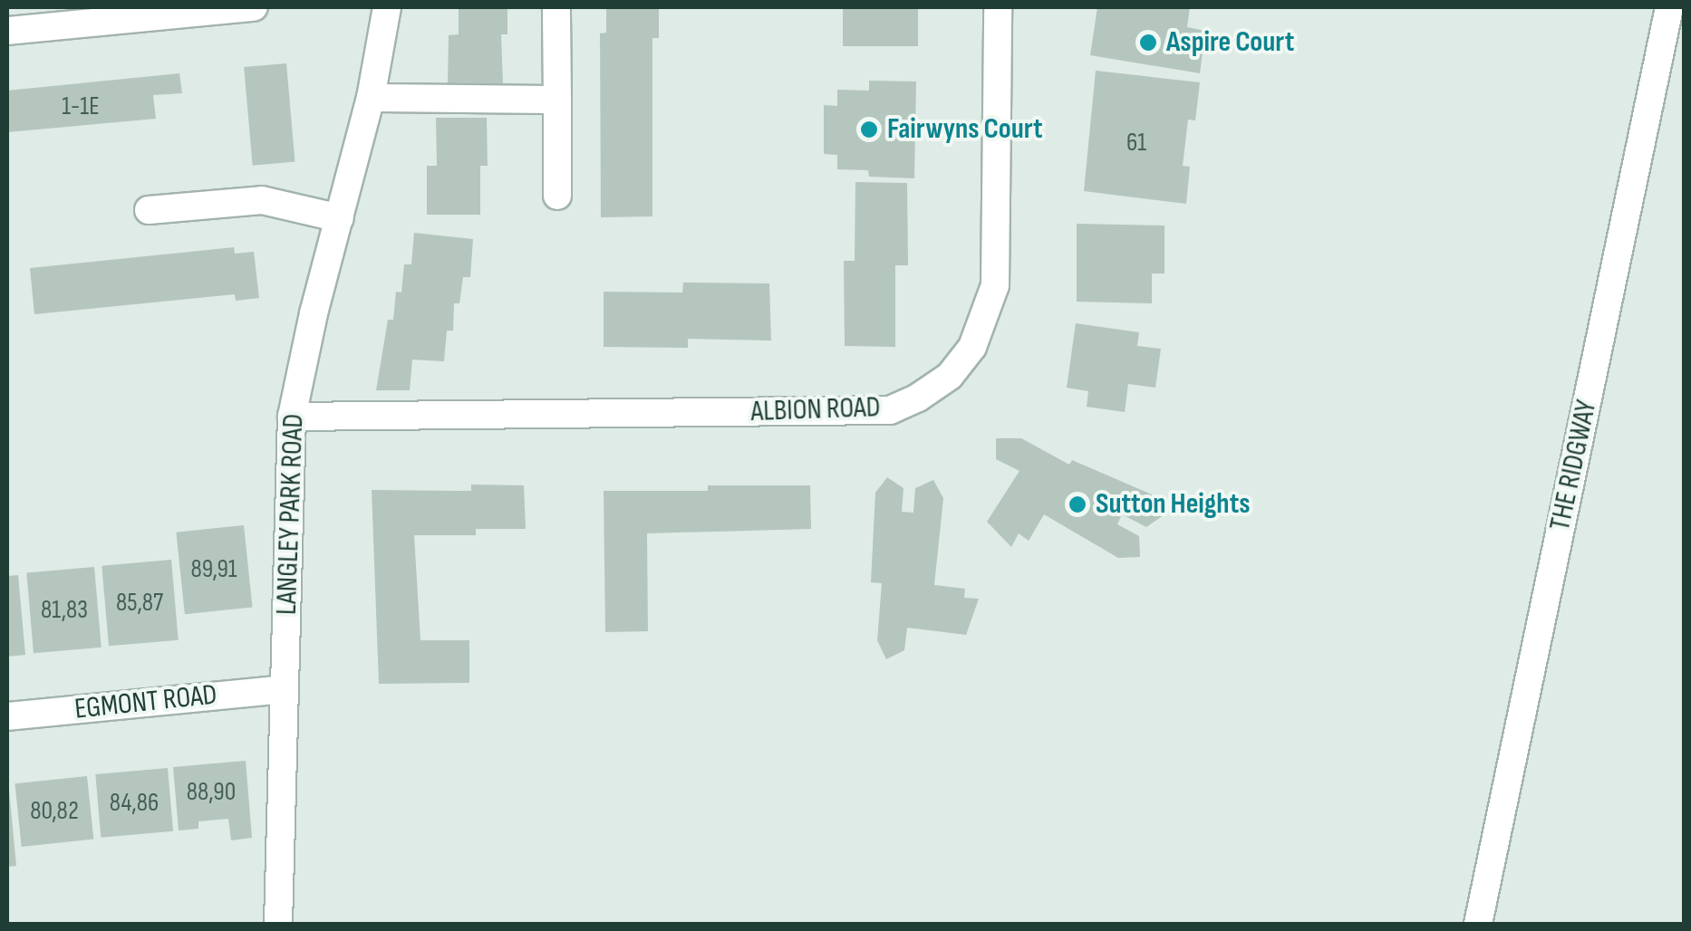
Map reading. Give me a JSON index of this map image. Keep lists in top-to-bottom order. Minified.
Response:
{"streets":{"street":["ALBION ROAD","THE RIDGWAY","LANGLEY PARK ROAD","EGMONT ROAD"]},"crossings":[["ALBION ROAD","LANGLEY PARK ROAD"],["LANGLEY PARK ROAD","EGMONT ROAD"]],"places":["Aspire Court","Fairwyns Court","Sutton Heights"],"house_numbers":["1-1E","61","89,91","85,87","81,83","88,90","84,86","80,82"]}
